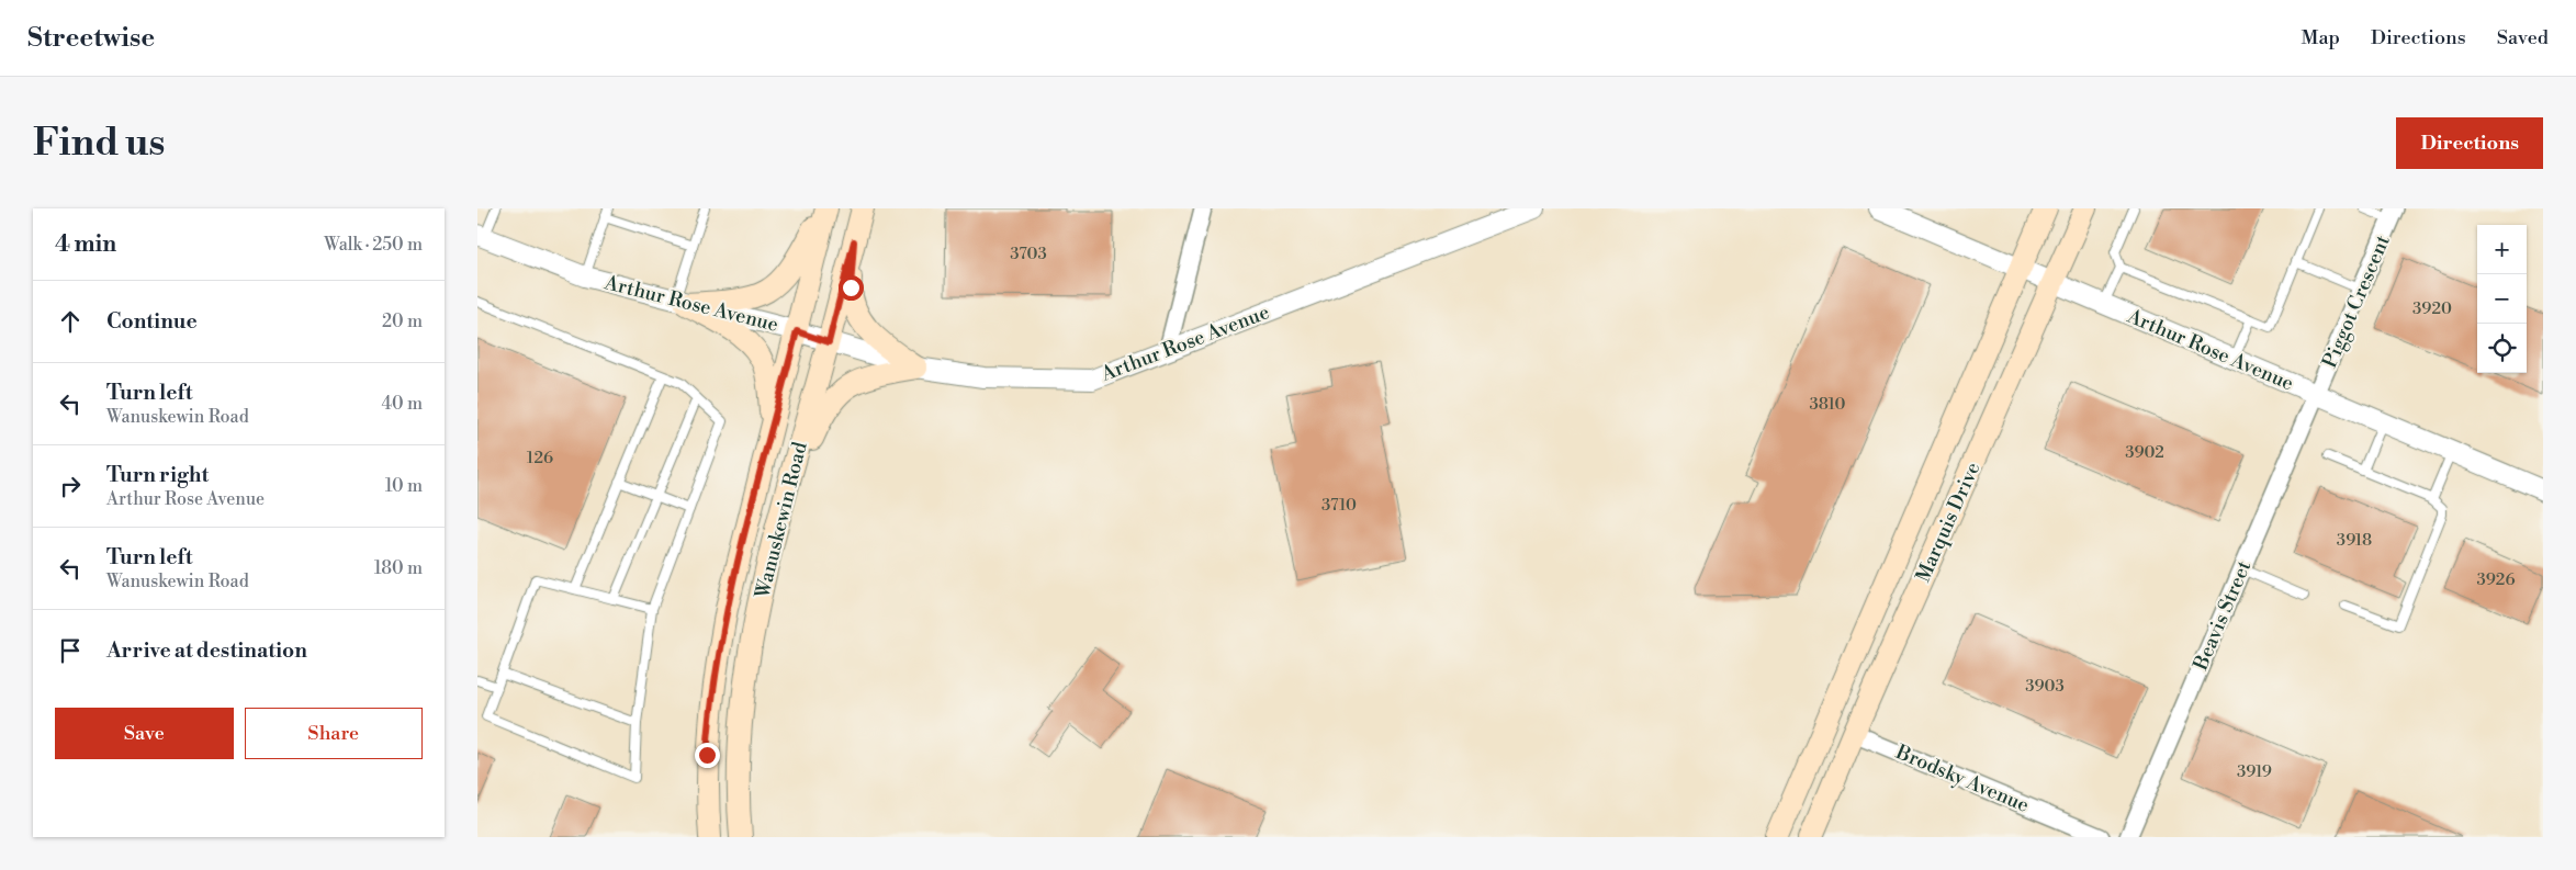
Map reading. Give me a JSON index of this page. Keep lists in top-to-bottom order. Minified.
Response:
{"streets":{"main road":["Wanuskewin Road","Marquis Drive"],"street":["Piggot Crescent","Arthur Rose Avenue","Beavis Street","Brodsky Avenue"]},"crossings":[["Piggot Crescent","Arthur Rose Avenue"],["Piggot Crescent","Beavis Street"],["Arthur Rose Avenue","Wanuskewin Road"],["Arthur Rose Avenue","Marquis Drive"],["Arthur Rose Avenue","Beavis Street"],["Marquis Drive","Brodsky Avenue"]],"house_numbers":["3703","3920","3810","3902","126","3710","3918","3926","3903","3919"],"page":{"header":"Streetwise","nav":["Map","Directions","Saved"],"buttons":["Directions",["Save","Share"]],"title":"Find us","heading":["4 min","Walk · 250 m"],"map_buttons":["+","−"],"list":[["Continue","20 m"],["Turn left","Wanuskewin Road","40 m"],["Turn right","Arthur Rose Avenue","10 m"],["Turn left","Wanuskewin Road","180 m"],"Arrive at destination"]}}
